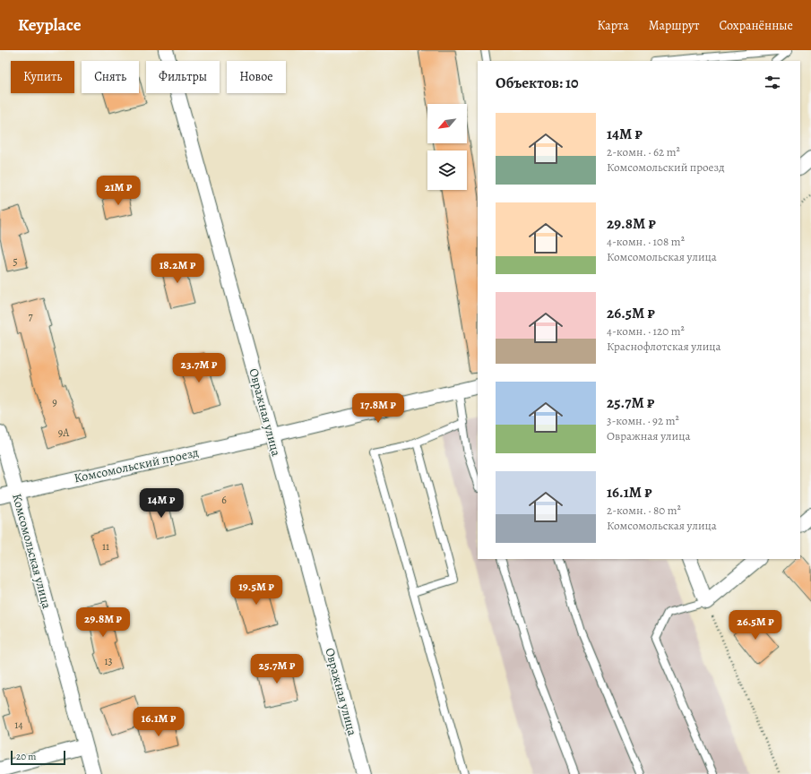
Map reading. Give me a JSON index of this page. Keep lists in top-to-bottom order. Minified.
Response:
{"streets":{"street":["Овражная улица","Комсомольский проезд","Комсомольская улица"]},"crossings":[["Овражная улица","Комсомольский проезд"],["Комсомольский проезд","Комсомольская улица"]],"house_numbers":["5","7","9","9А","6","11","13","14"],"scale_bar":"20 m","north":"bottom left","page":{"header":"Keyplace","nav":["Карта","Маршрут","Сохранённые"],"chip":["Купить","Снять","Фильтры","Новое"],"heading":"Объектов: 10","list":[{"name":"14M ₽","note":"2-комн. · 62 m² · Комсомольский проезд"},{"name":"29.8M ₽","note":"4-комн. · 108 m² · Комсомольская улица"},{"name":"26.5M ₽","note":"4-комн. · 120 m² · Краснофлотская улица"},{"name":"25.7M ₽","note":"3-комн. · 92 m² · Овражная улица"},{"name":"16.1M ₽","note":"2-комн. · 80 m² · Комсомольская улица"}],"price":["21M ₽","18.2M ₽","23.7M ₽","17.8M ₽","14M ₽","19.5M ₽","29.8M ₽","26.5M ₽","25.7M ₽","16.1M ₽"],"scale":"20 m"}}
